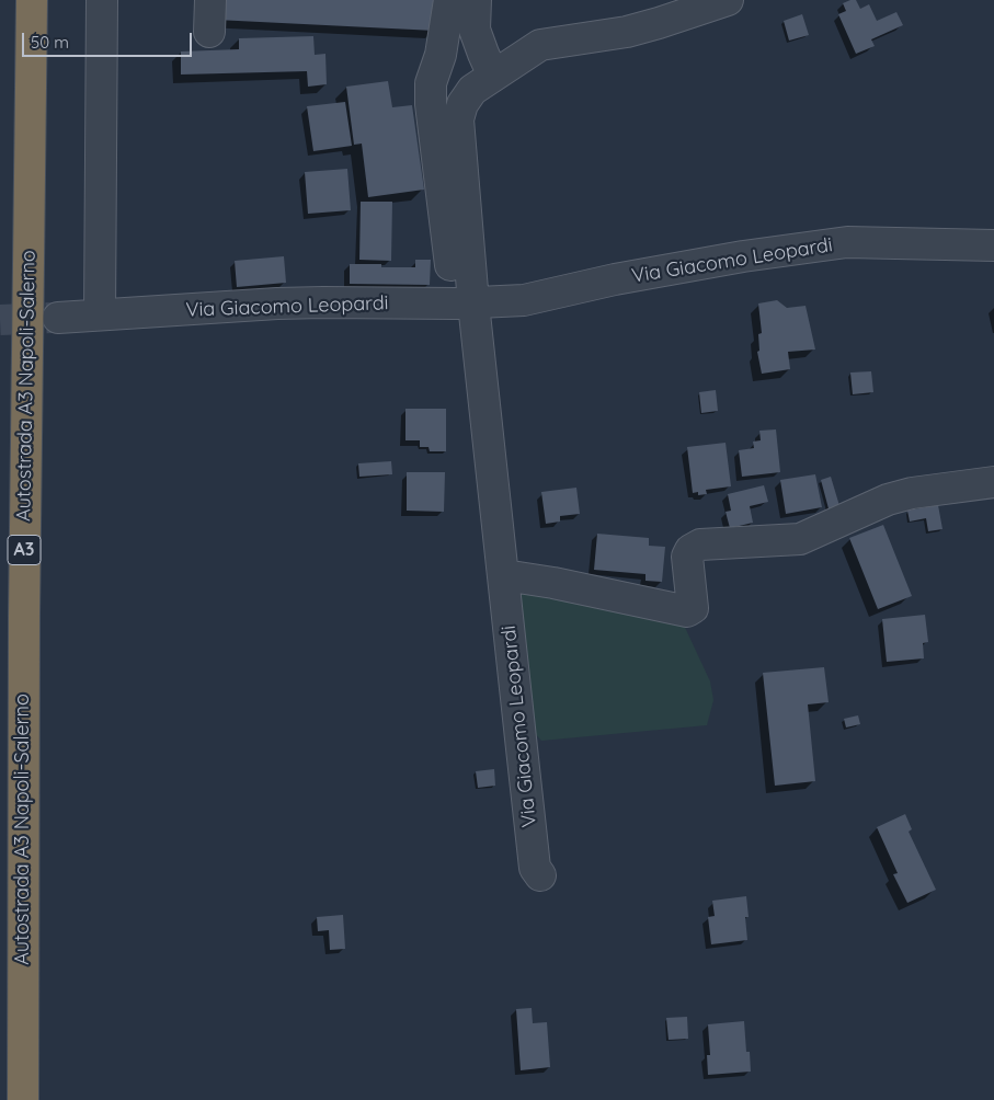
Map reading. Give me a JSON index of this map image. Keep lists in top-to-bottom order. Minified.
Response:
{"streets":{"highway":["Autostrada A3 Napoli-Salerno","A3"],"street":["Via Giacomo Leopardi"]},"scale_bar":"50 m"}
